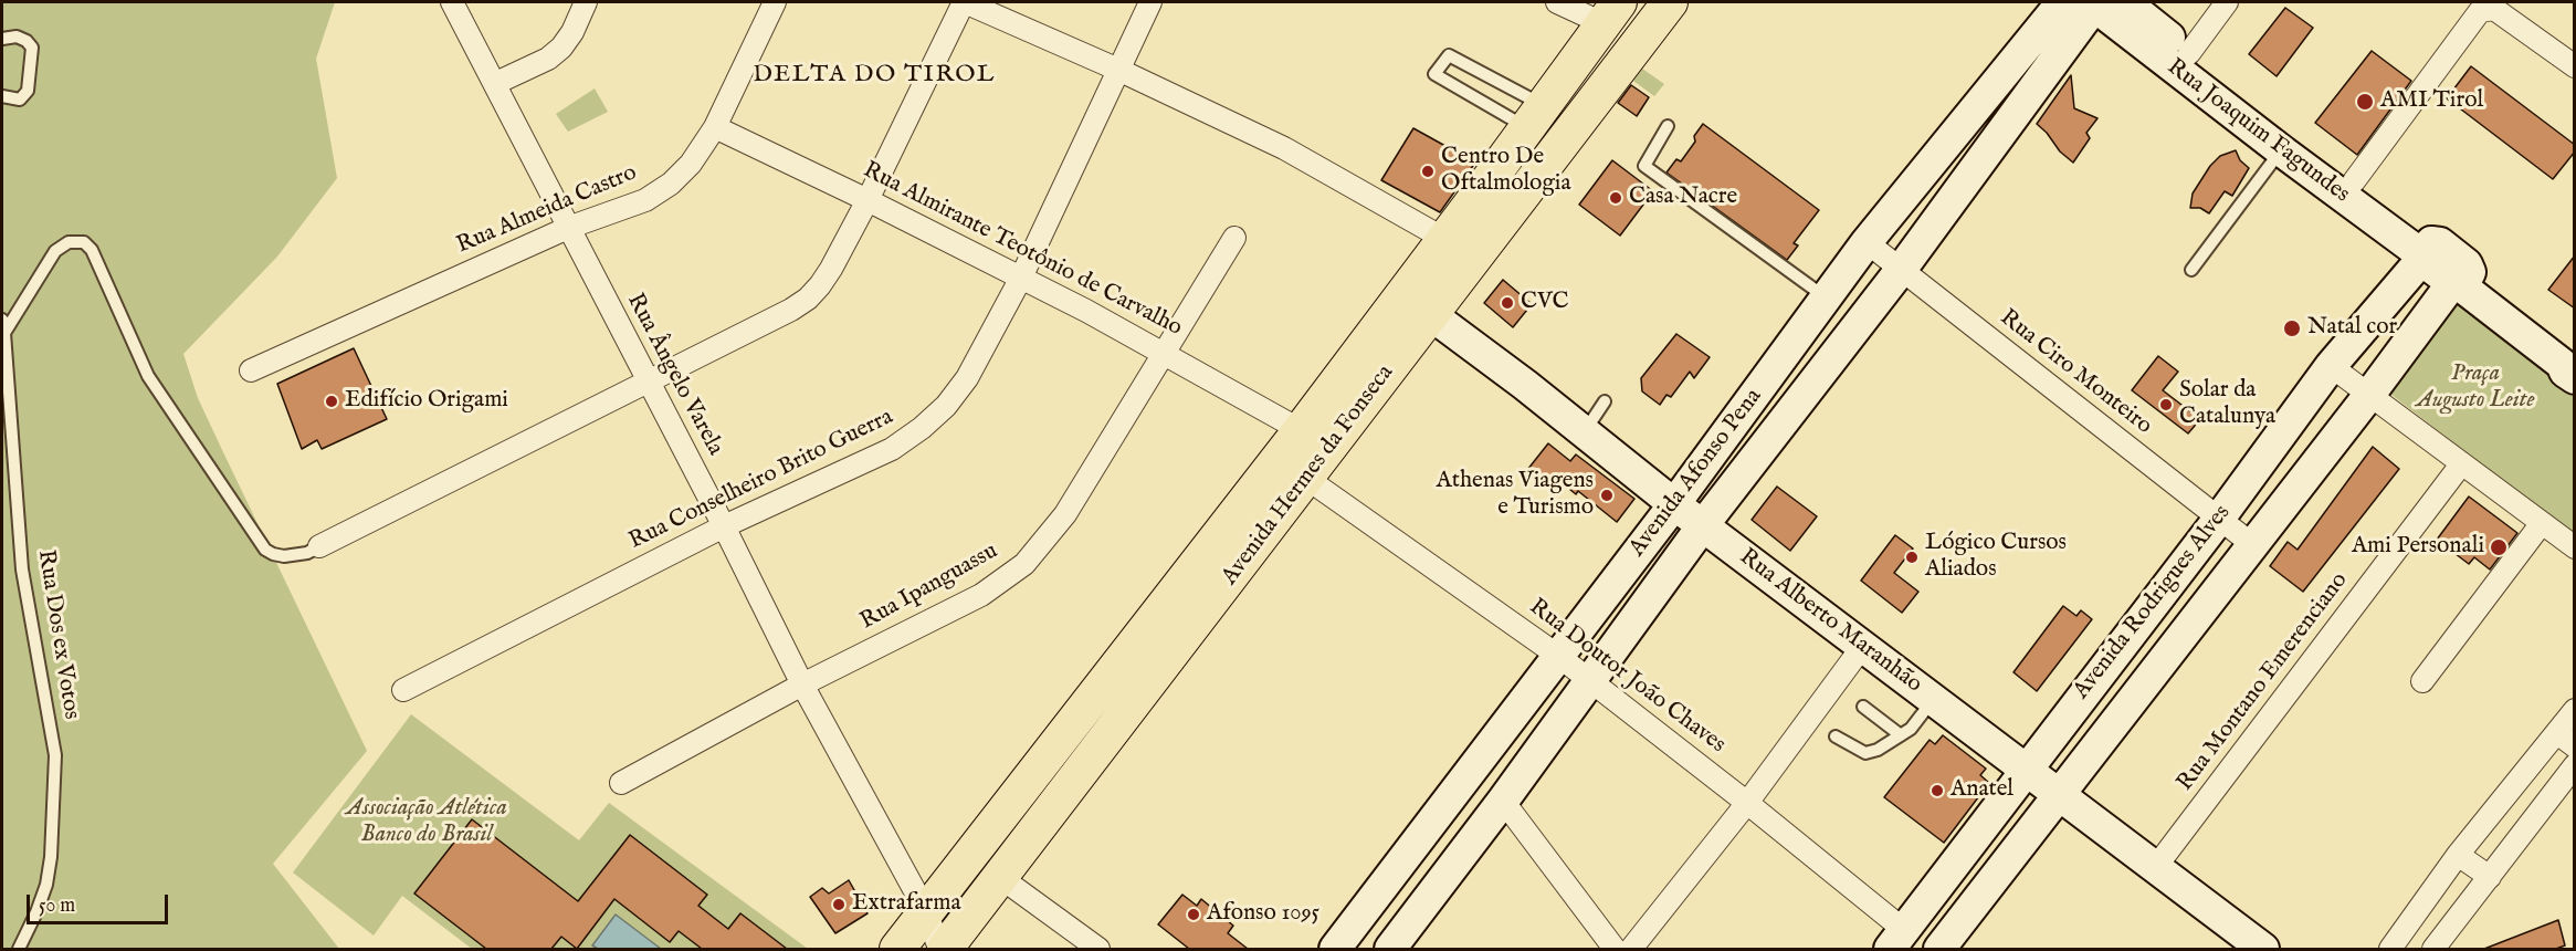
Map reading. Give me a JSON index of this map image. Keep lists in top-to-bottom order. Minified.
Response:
{"streets":{"main road":["Rua Joaquim Fagundes","Avenida Afonso Pena","Avenida Hermes da Fonseca","Avenida Rodrigues Alves","Rua Alberto Maranhão"],"street":["Rua Almeida Castro","Rua Almirante Teotônio de Carvalho","Rua Ciro Monteiro","Rua Ângelo Varela","Rua Conselheiro Brito Guerra","Rua Ipanguassu","Rua Doutor João Chaves","Rua Montano Emerenciano"],"lane":["Rua Dos ex Votos"]},"crossings":[["Rua Joaquim Fagundes","Avenida Afonso Pena"],["Rua Joaquim Fagundes","Avenida Rodrigues Alves"],["Rua Almeida Castro","Rua Almirante Teotônio de Carvalho"],["Rua Almeida Castro","Rua Ângelo Varela"],["Rua Almirante Teotônio de Carvalho","Avenida Hermes da Fonseca"],["Rua Almirante Teotônio de Carvalho","Rua Conselheiro Brito Guerra"],["Rua Almirante Teotônio de Carvalho","Rua Ipanguassu"],["Rua Ciro Monteiro","Avenida Afonso Pena"],["Rua Ciro Monteiro","Avenida Rodrigues Alves"],["Rua Ângelo Varela","Avenida Hermes da Fonseca"],["Rua Ângelo Varela","Rua Conselheiro Brito Guerra"],["Rua Ângelo Varela","Rua Ipanguassu"],["Avenida Afonso Pena","Rua Alberto Maranhão"],["Avenida Afonso Pena","Rua Doutor João Chaves"],["Avenida Hermes da Fonseca","Rua Alberto Maranhão"],["Avenida Hermes da Fonseca","Rua Doutor João Chaves"],["Avenida Rodrigues Alves","Rua Alberto Maranhão"],["Avenida Rodrigues Alves","Rua Doutor João Chaves"],["Rua Alberto Maranhão","Rua Montano Emerenciano"]],"districts":["DELTA DO TIROL"],"parks":["Praça Augusto Leite","Associação Atlética Banco do Brasil"],"places":["AMI Tirol","Centro De Oftalmologia","Casa Nacre","CVC","Natal cor","Edifício Origami","Solar da Catalunya","Athenas Viagens e Turismo","Ami Personali","Lógico Cursos Aliados","Anatel","Extrafarma","Afonso 1095"],"scale_bar":"50 m"}
